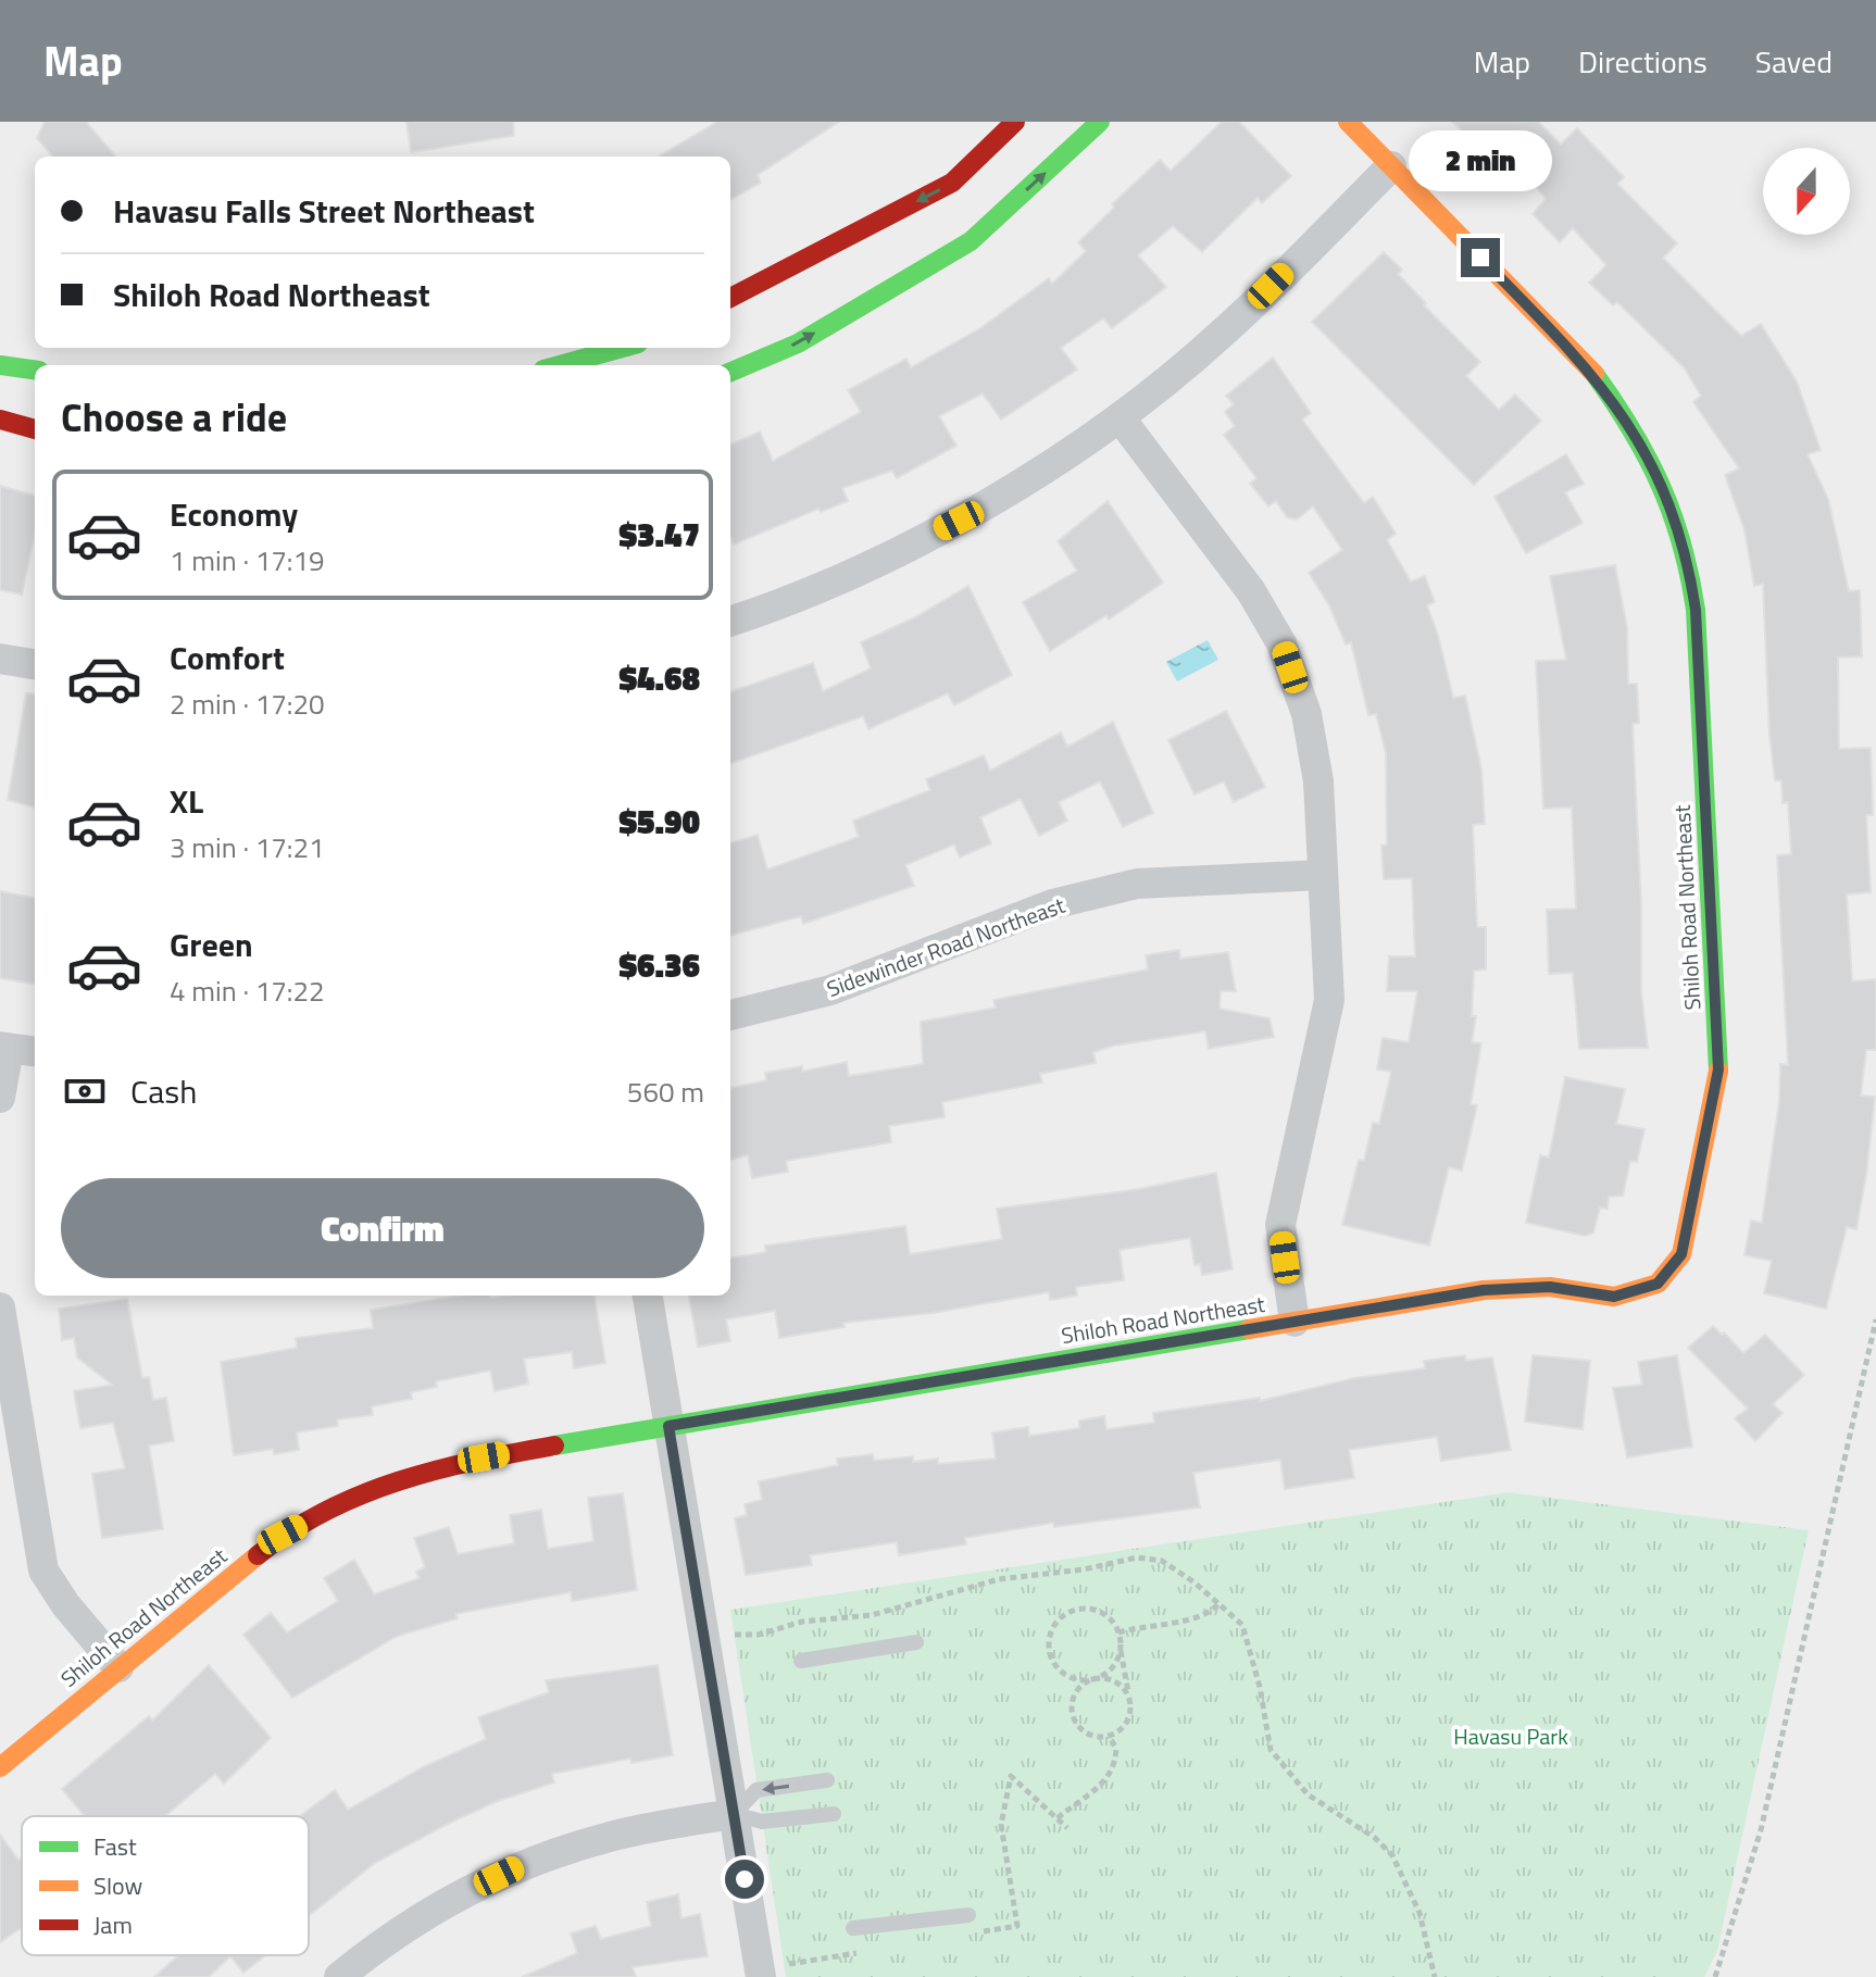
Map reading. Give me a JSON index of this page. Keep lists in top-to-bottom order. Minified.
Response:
{"streets":{"street":["Shiloh Road Northeast","Sidewinder Road Northeast"]},"parks":["Havasu Park"],"legend":["Fast","Slow","Jam"],"north":"bottom","page":{"header":"Map","nav":["Map","Directions","Saved"],"bubble":"2 min","banner":["Havasu Falls Street Northeast","Shiloh Road Northeast"],"heading":"Choose a ride","list":[{"name":"Economy","note":"1 min · 17:19","value":"$3.47"},{"name":"Comfort","note":"2 min · 17:20","value":"$4.68"},{"name":"XL","note":"3 min · 17:21","value":"$5.90"},{"name":"Green","note":"4 min · 17:22","value":"$6.36"}],"pay":["Cash","560 m"],"buttons":"Confirm"}}
